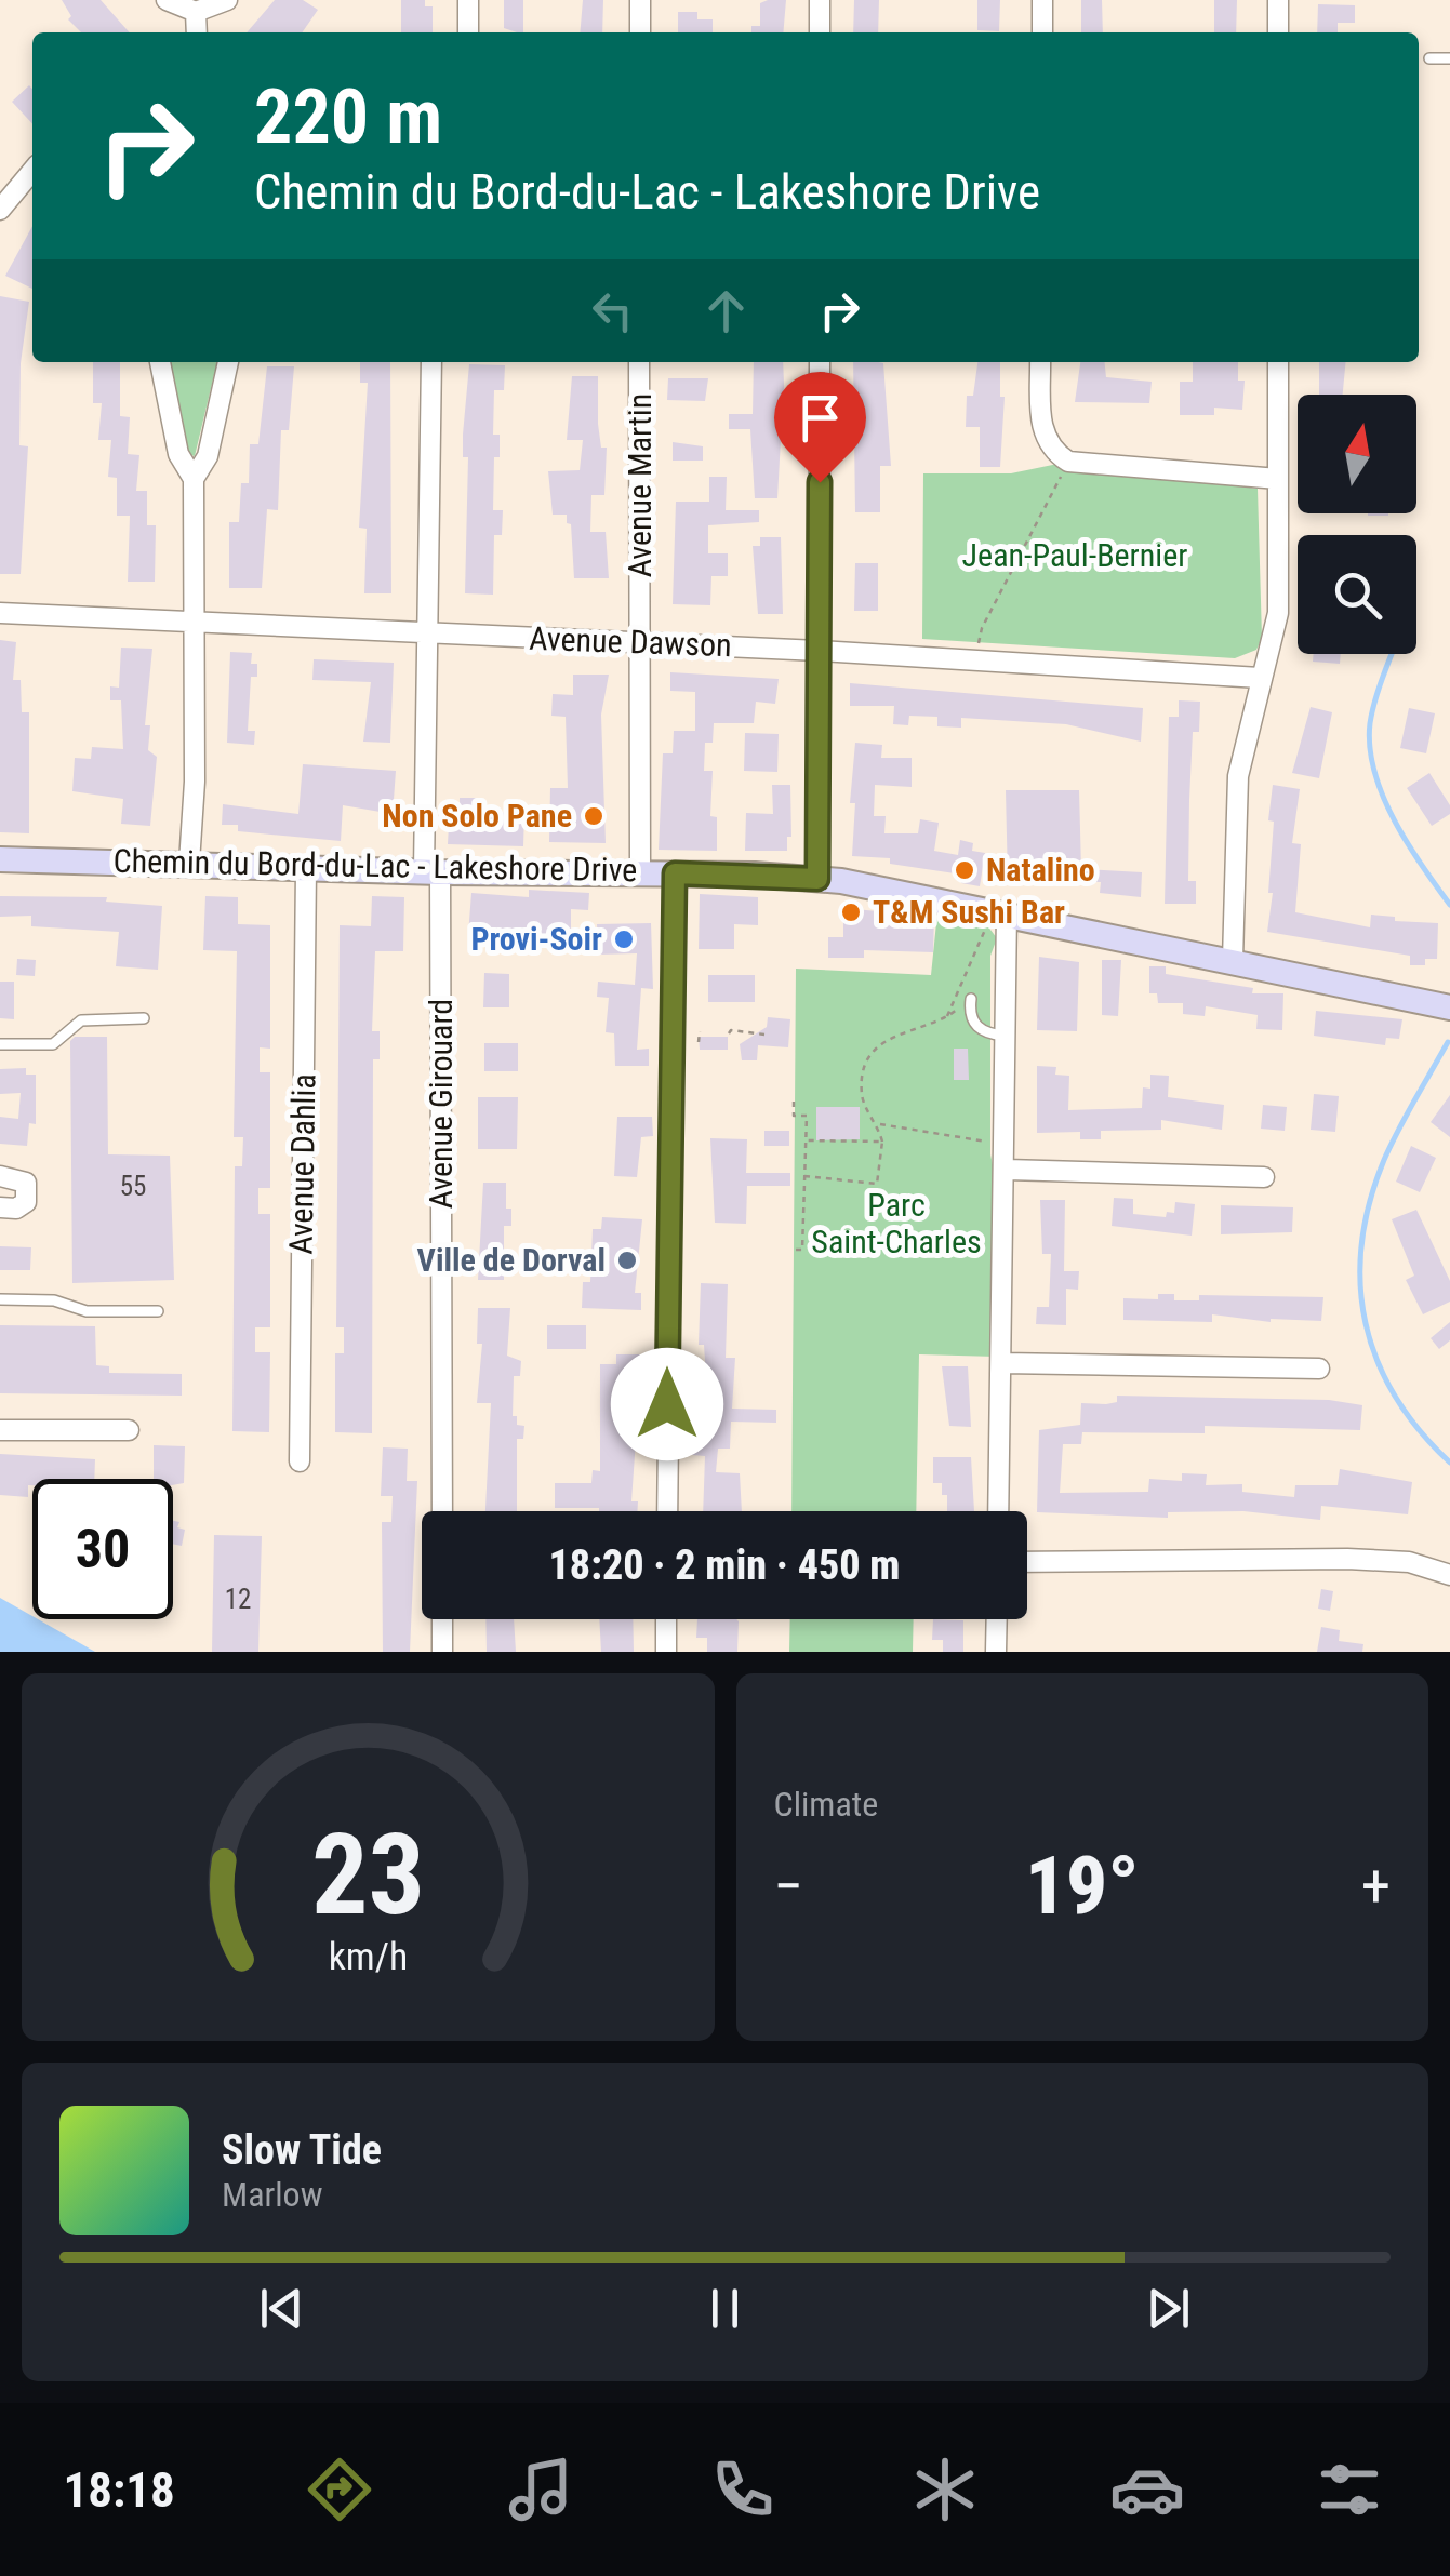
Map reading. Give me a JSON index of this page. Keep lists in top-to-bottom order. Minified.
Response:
{"streets":{"street":["Avenue Martin","Avenue Dawson","Chemin du Bord-du-Lac - Lakeshore Drive","Avenue Girouard","Avenue Dahlia"]},"crossings":[["Avenue Martin","Avenue Dawson"],["Avenue Martin","Chemin du Bord-du-Lac - Lakeshore Drive"],["Avenue Dawson","Avenue Girouard"],["Chemin du Bord-du-Lac - Lakeshore Drive","Avenue Girouard"],["Chemin du Bord-du-Lac - Lakeshore Drive","Avenue Dahlia"]],"parks":["Jean-Paul-Bernier","Parc Saint-Charles"],"places":["Non Solo Pane","Natalino","T&M Sushi Bar","Provi-Soir","Ville de Dorval"],"house_numbers":["55","12"],"north":"top","page":{"turn":["220 m","Chemin du Bord-du-Lac - Lakeshore Drive"],"limit":"30","trip":"18:20 · 2 min · 450 m","tile":"Climate","heat":["−","19°","+"],"song":["Slow Tide","Marlow"],"tabs":"18:18","gauge":["23","km/h"]}}
